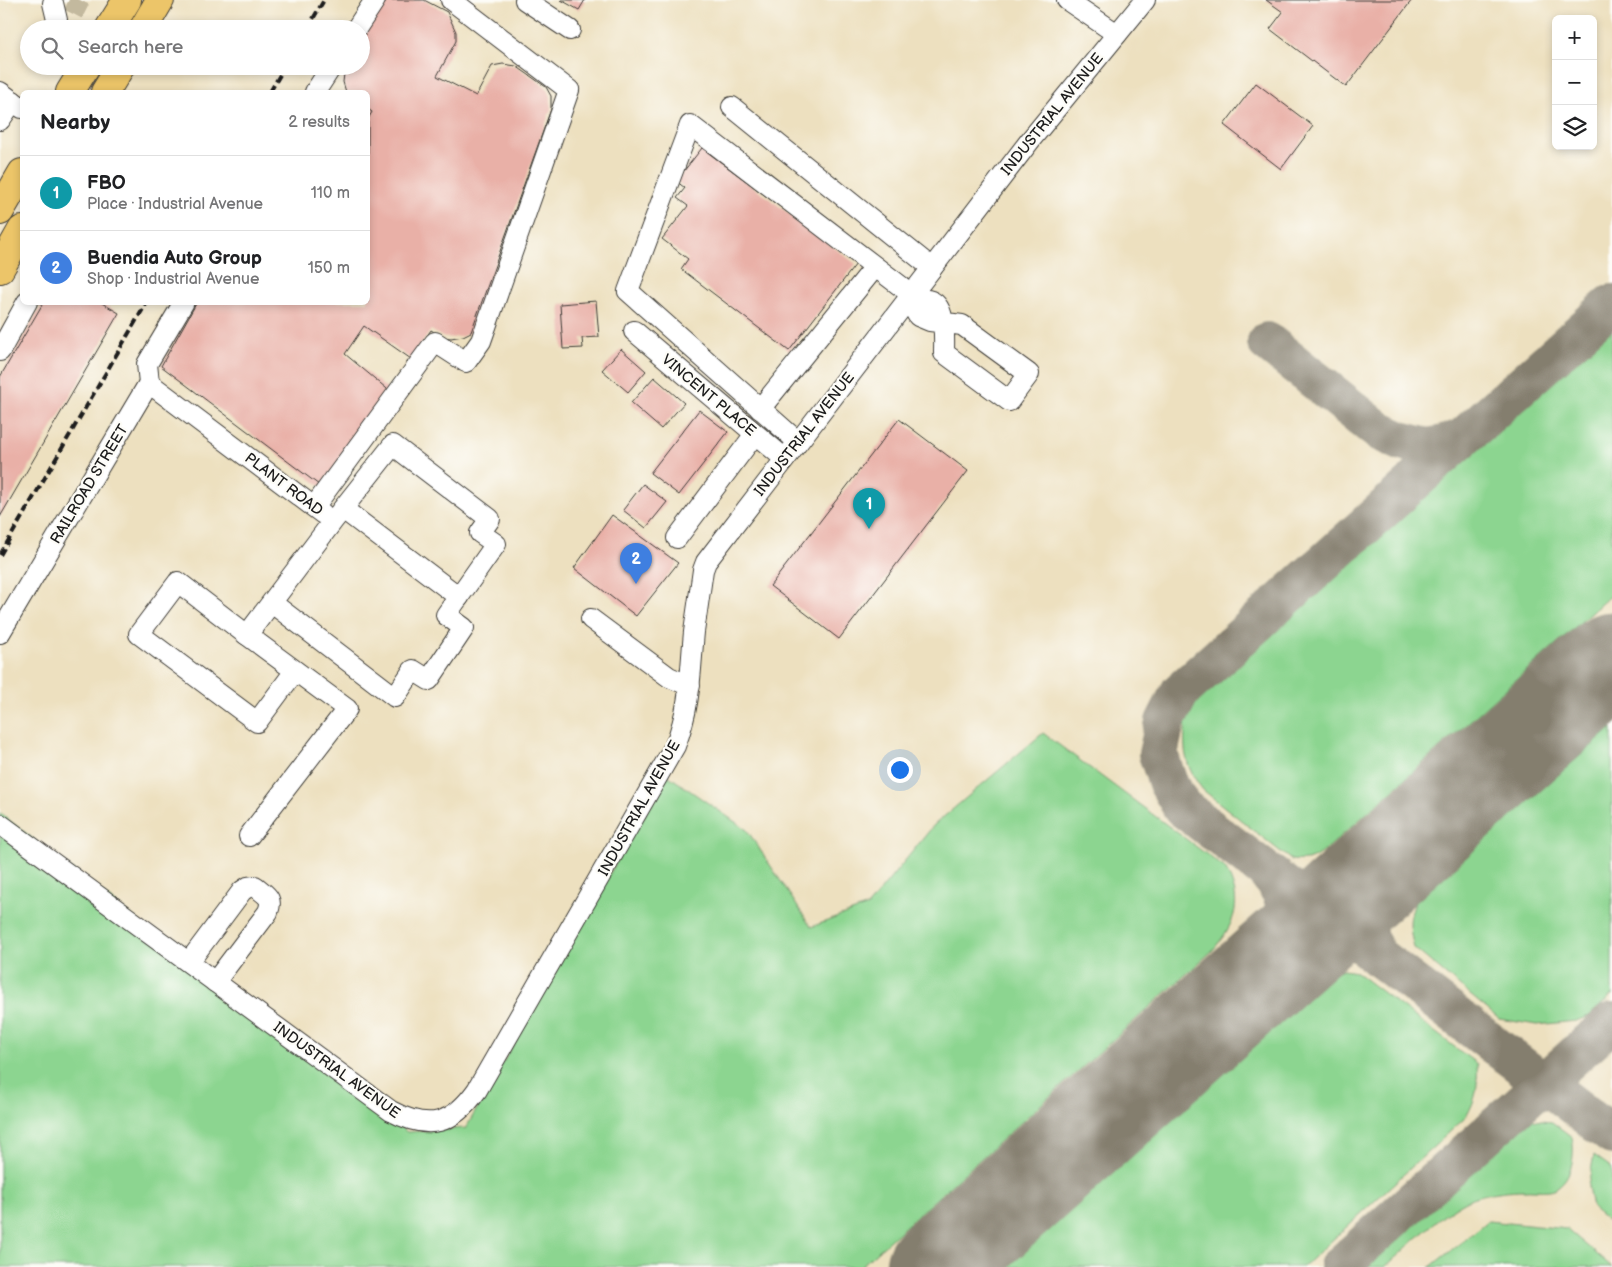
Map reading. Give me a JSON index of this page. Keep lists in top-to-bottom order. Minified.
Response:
{"streets":{"street":["INDUSTRIAL AVENUE","VINCENT PLACE","RAILROAD STREET","PLANT ROAD"]},"crossings":[["INDUSTRIAL AVENUE","VINCENT PLACE"],["RAILROAD STREET","PLANT ROAD"]],"page":{"map_buttons":["+","−"],"search":"Search here","heading":["Nearby","2 results"],"list":[{"mark":"1","name":"FBO","note":"Place · Industrial Avenue","value":"110 m"},{"mark":"2","name":"Buendia Auto Group","note":"Shop · Industrial Avenue","value":"150 m"}],"pins":["1","2"]}}
